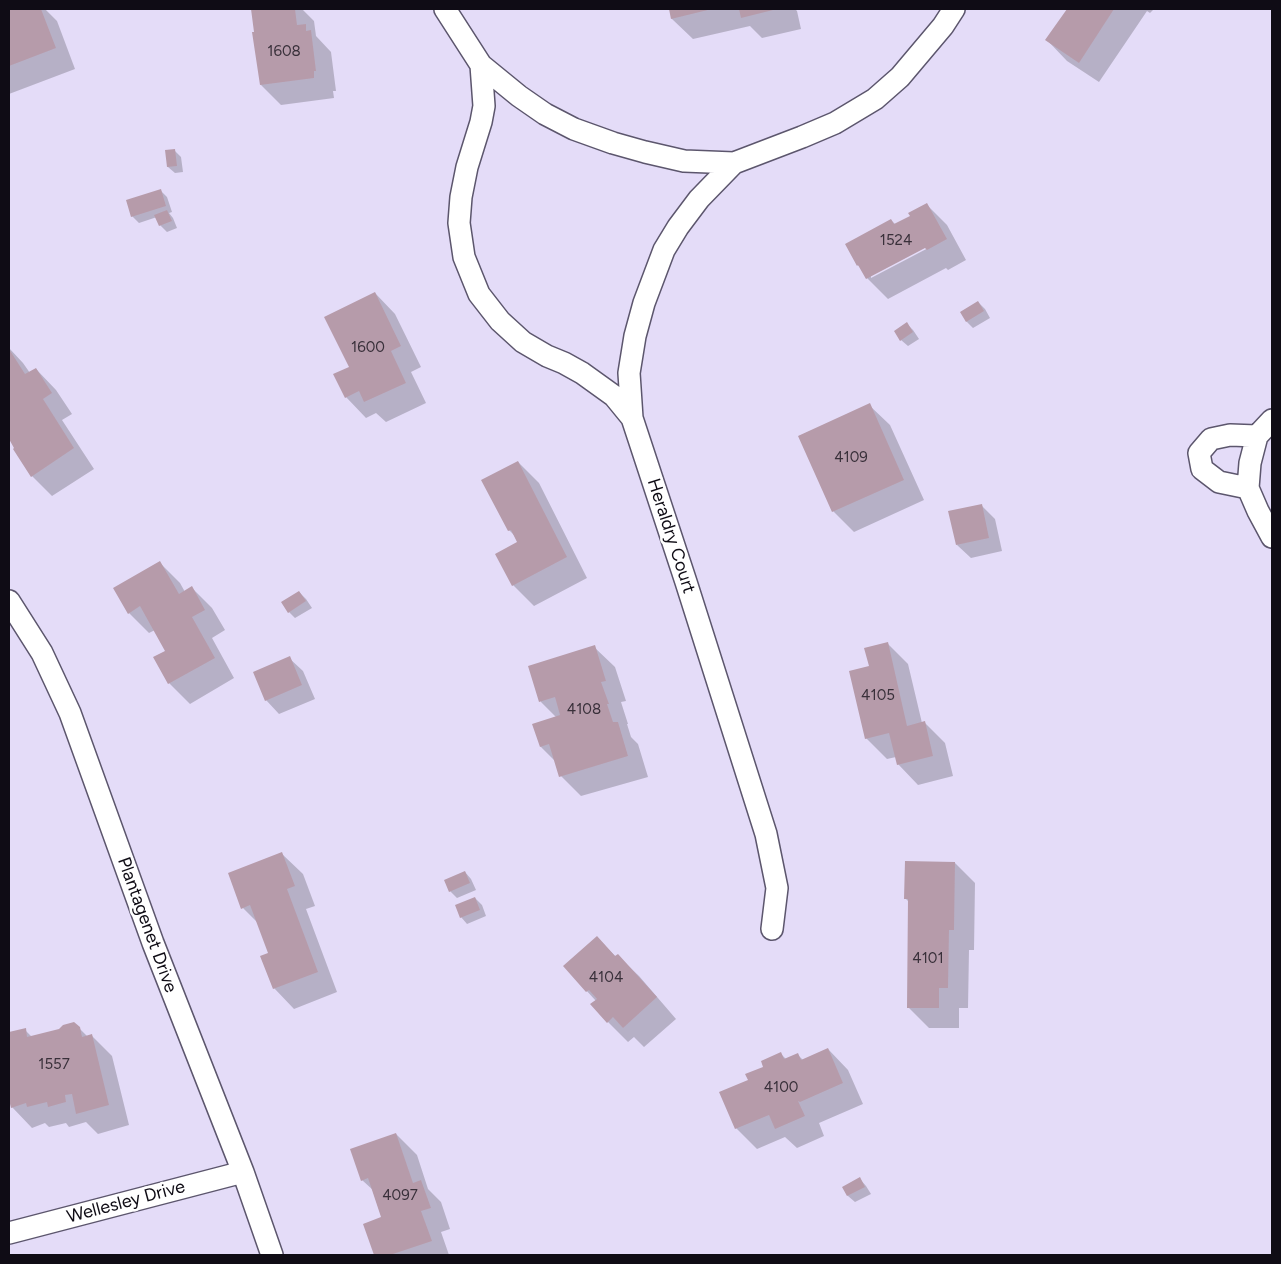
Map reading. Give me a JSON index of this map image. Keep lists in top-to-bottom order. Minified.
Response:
{"streets":{"street":["Heraldry Court","Plantagenet Drive","Wellesley Drive"]},"crossings":[["Plantagenet Drive","Wellesley Drive"]],"house_numbers":["1608","1524","1600","4109","4105","4108","4101","4104","1557","4100","4097"]}
